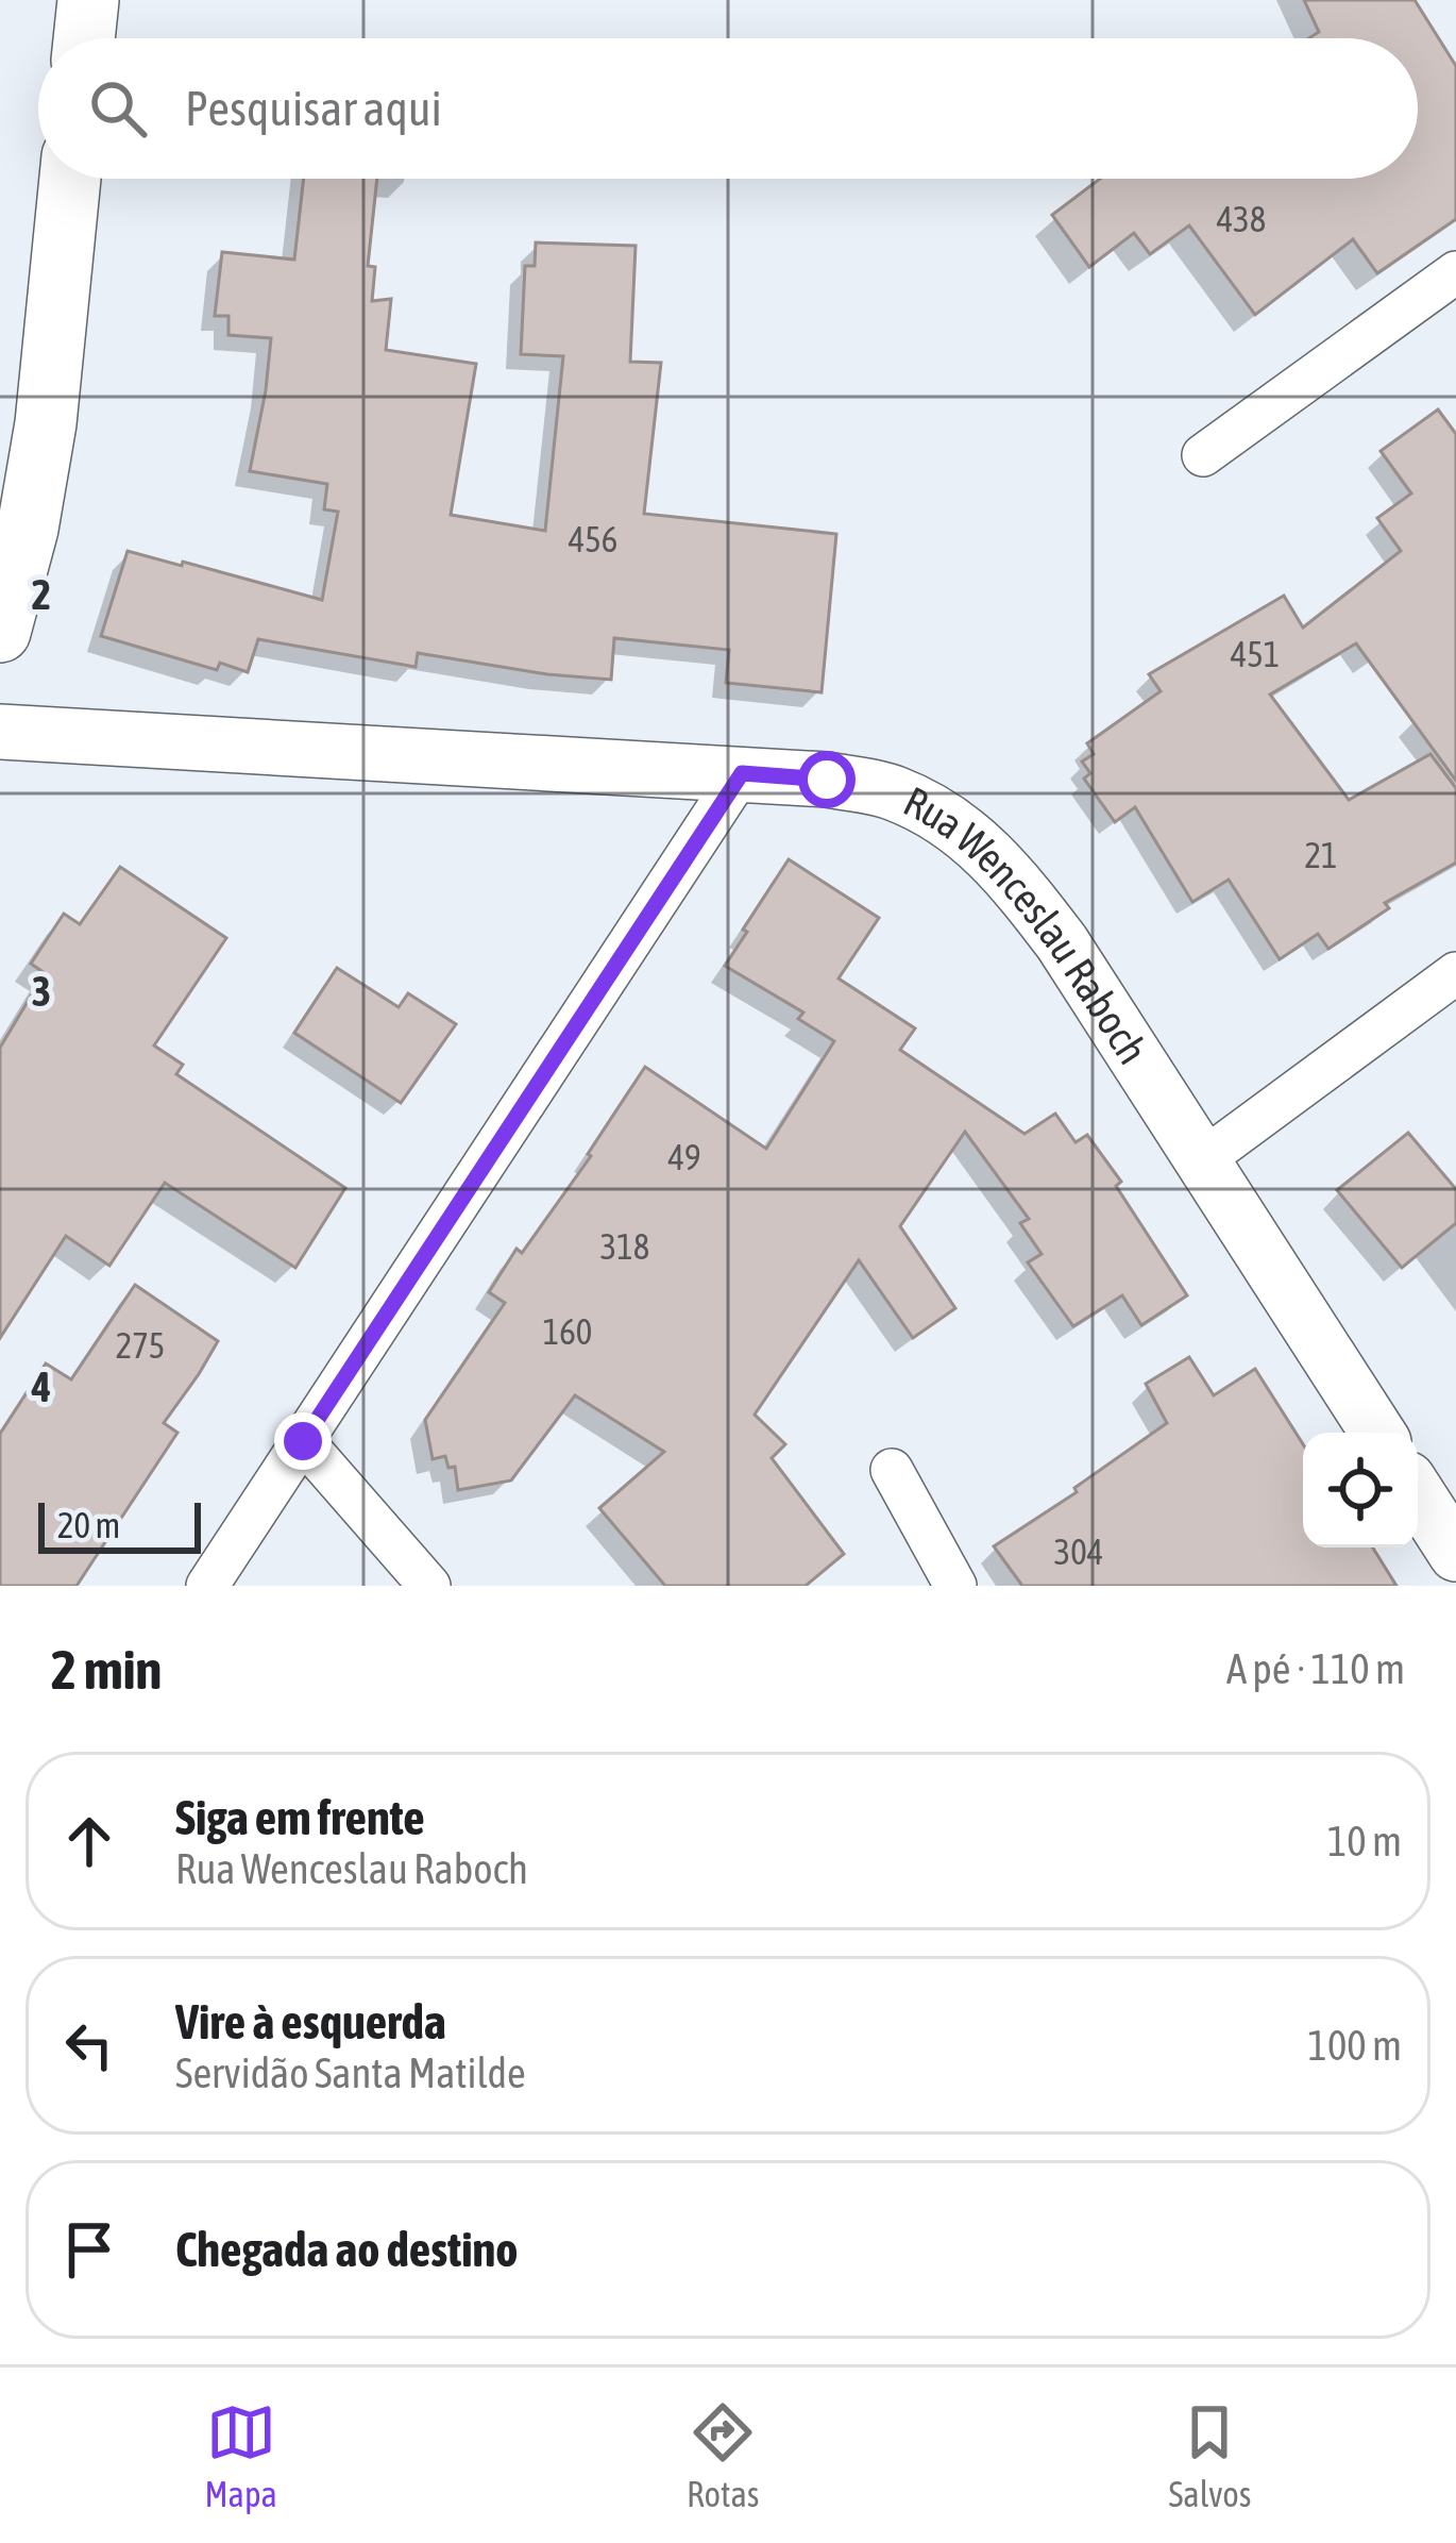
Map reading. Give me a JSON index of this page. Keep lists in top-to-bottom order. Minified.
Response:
{"streets":{"street":["Rua Wenceslau Raboch"]},"house_numbers":["438","456","451","21","49","318","160","275","304"],"scale_bar":"20 m","page":{"search":"Pesquisar aqui","scale":"20 m","heading":["2 min","A pé · 110 m"],"list":[["Siga em frente","Rua Wenceslau Raboch","10 m"],["Vire à esquerda","Servidão Santa Matilde","100 m"],"Chegada ao destino"],"nav":["Mapa","Rotas","Salvos"]},"grid":{"rows":["2","3","4"]}}
